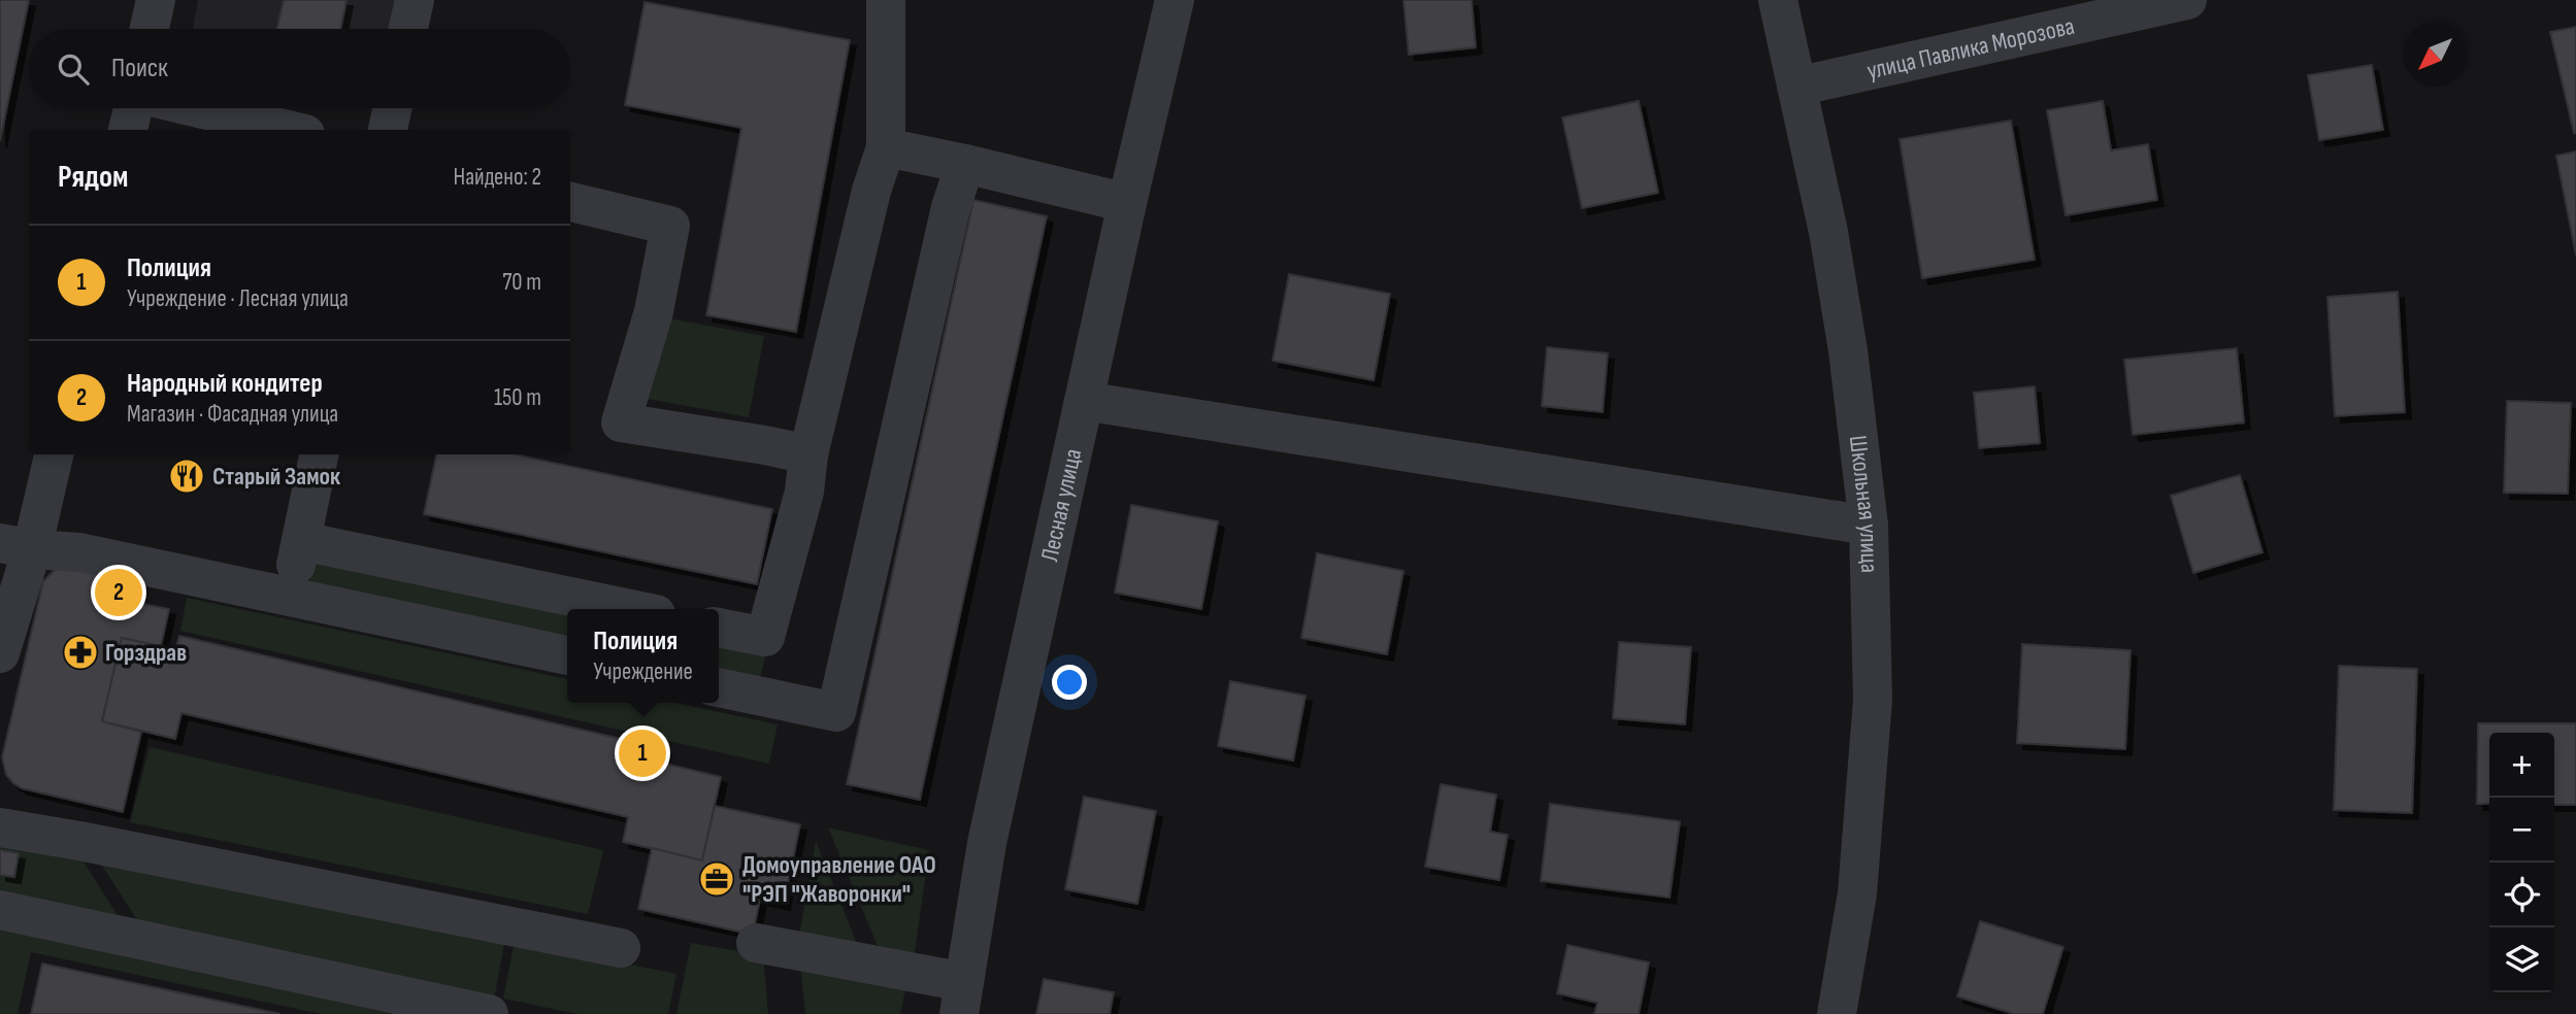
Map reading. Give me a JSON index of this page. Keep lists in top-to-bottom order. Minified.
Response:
{"streets":{"street":["улица Павлика Морозова","Школьная улица","Лесная улица"]},"crossings":[["улица Павлика Морозова","Школьная улица"]],"places":{"restaurant":["Старый Замок"],"pharmacy":["Горздрав"],"office":["Домоуправление ОАО \"РЭП \"Жаворонки\""]},"north":"bottom left","page":{"search":"Поиск","heading":["Рядом","Найдено: 2"],"list":[{"mark":"1","name":"Полиция","note":"Учреждение · Лесная улица","value":"70 m"},{"mark":"2","name":"Народный кондитер","note":"Магазин · Фасадная улица","value":"150 m"}],"pins":["2","1"],"popup":["Полиция","Учреждение"],"map_buttons":["+","−"]}}
